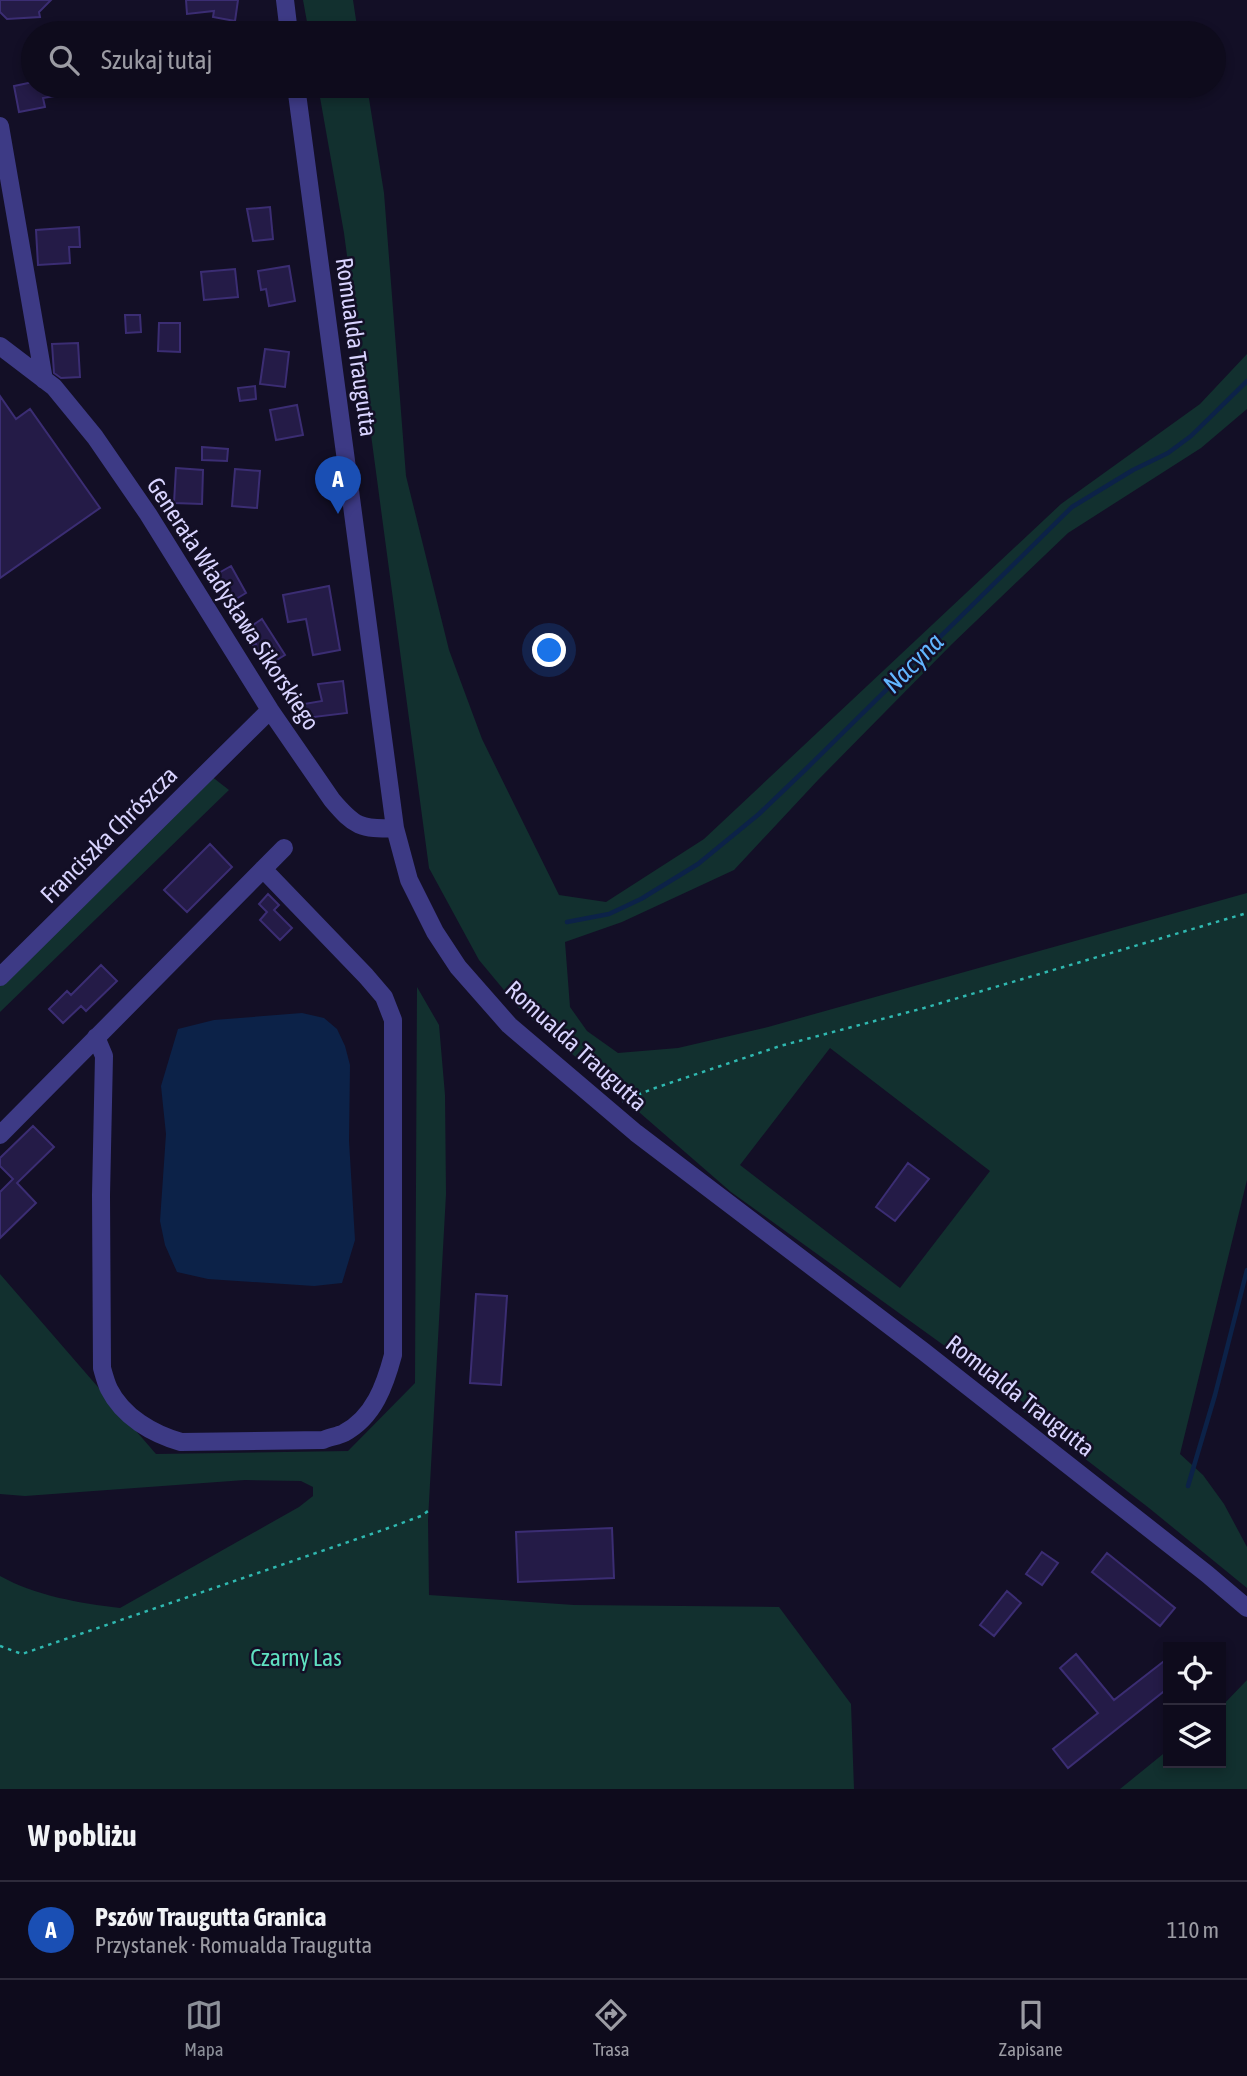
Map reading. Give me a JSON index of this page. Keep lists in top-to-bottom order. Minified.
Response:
{"streets":{"street":["Romualda Traugutta","Generała Władysława Sikorskiego","Franciszka Chrószcza"]},"crossings":[["Romualda Traugutta","Generała Władysława Sikorskiego"],["Generała Władysława Sikorskiego","Franciszka Chrószcza"]],"water":["Nacyna"],"parks":["Czarny Las"],"page":{"search":"Szukaj tutaj","pins":"A","heading":"W pobliżu","list":[{"mark":"A","name":"Pszów Traugutta Granica","note":"Przystanek · Romualda Traugutta","value":"110 m"}],"nav":["Mapa","Trasa","Zapisane"]}}
